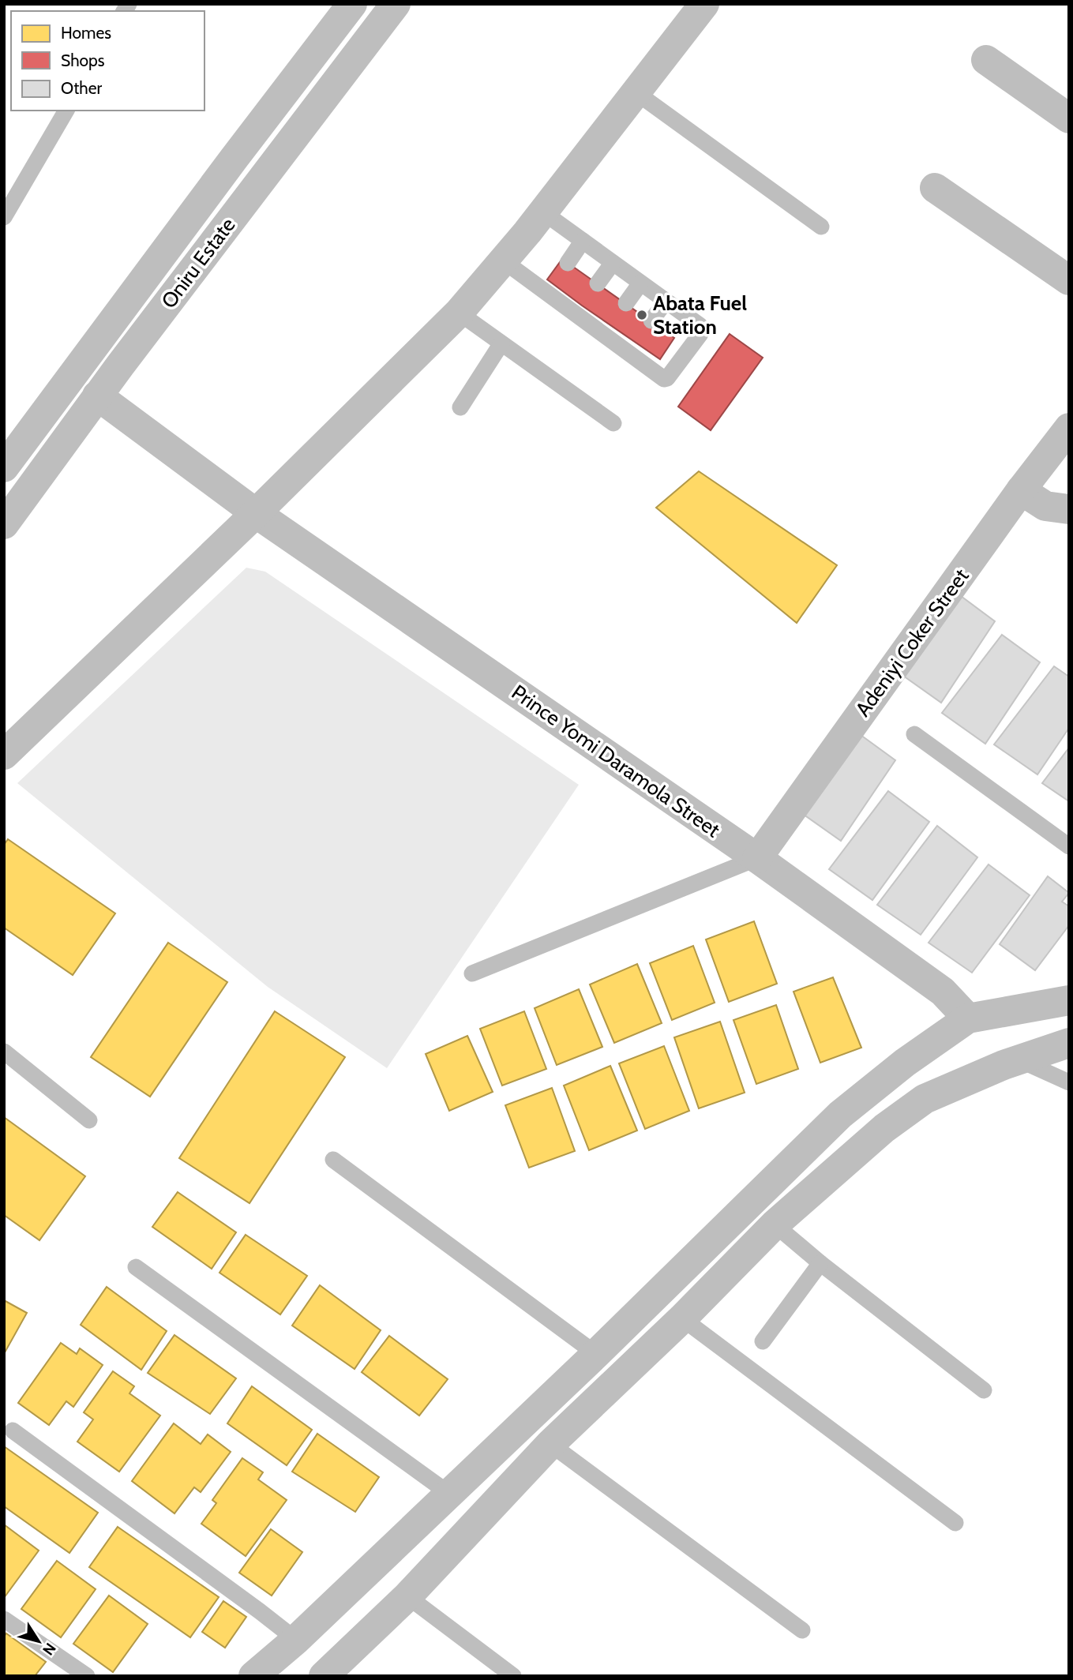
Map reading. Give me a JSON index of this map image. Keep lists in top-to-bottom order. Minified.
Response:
{"streets":{"street":["Oniru Estate","Adeniyi Coker Street","Prince Yomi Daramola Street"]},"crossings":[["Oniru Estate","Prince Yomi Daramola Street"],["Adeniyi Coker Street","Prince Yomi Daramola Street"]],"places":["Abata Fuel Station"],"legend":["Homes","Shops","Other"],"north":"bottom right"}
